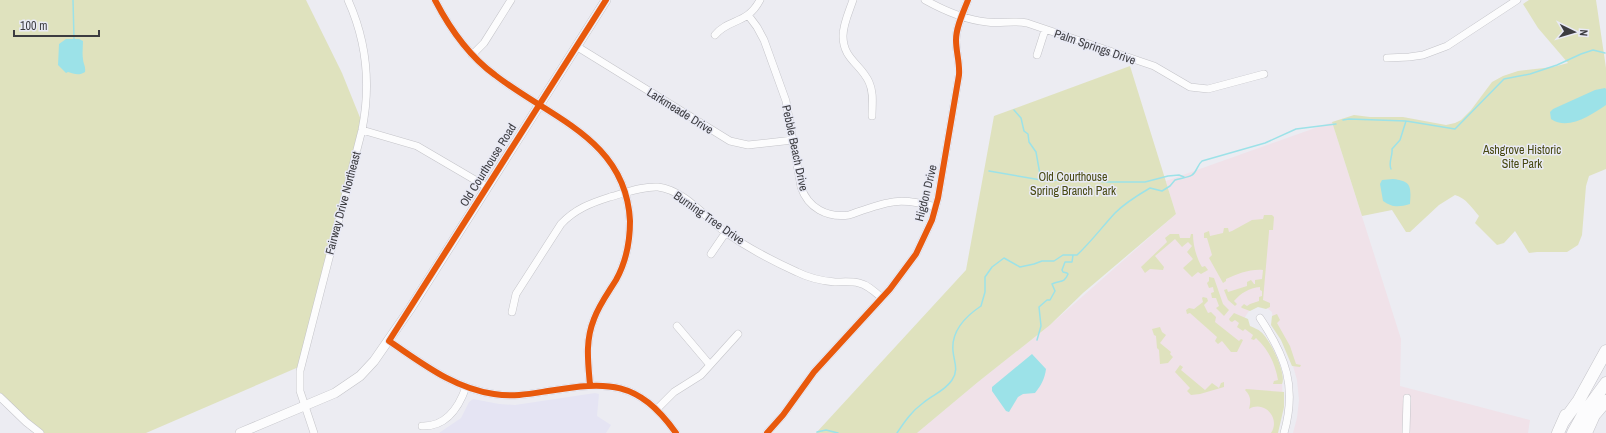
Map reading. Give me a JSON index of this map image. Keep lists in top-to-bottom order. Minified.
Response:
{"streets":{"street":["Palm Springs Drive","Larkmeade Drive","Pebble Beach Drive","Old Courthouse Road","Higdon Drive","Fairway Drive Northeast","Burning Tree Drive"]},"crossings":[["Palm Springs Drive","Higdon Drive"],["Larkmeade Drive","Pebble Beach Drive"],["Larkmeade Drive","Old Courthouse Road"],["Pebble Beach Drive","Higdon Drive"],["Old Courthouse Road","Fairway Drive Northeast"],["Higdon Drive","Burning Tree Drive"]],"parks":["Ashgrove Historic Site Park","Old Courthouse Spring Branch Park"],"scale_bar":"100 m","north":"right"}
